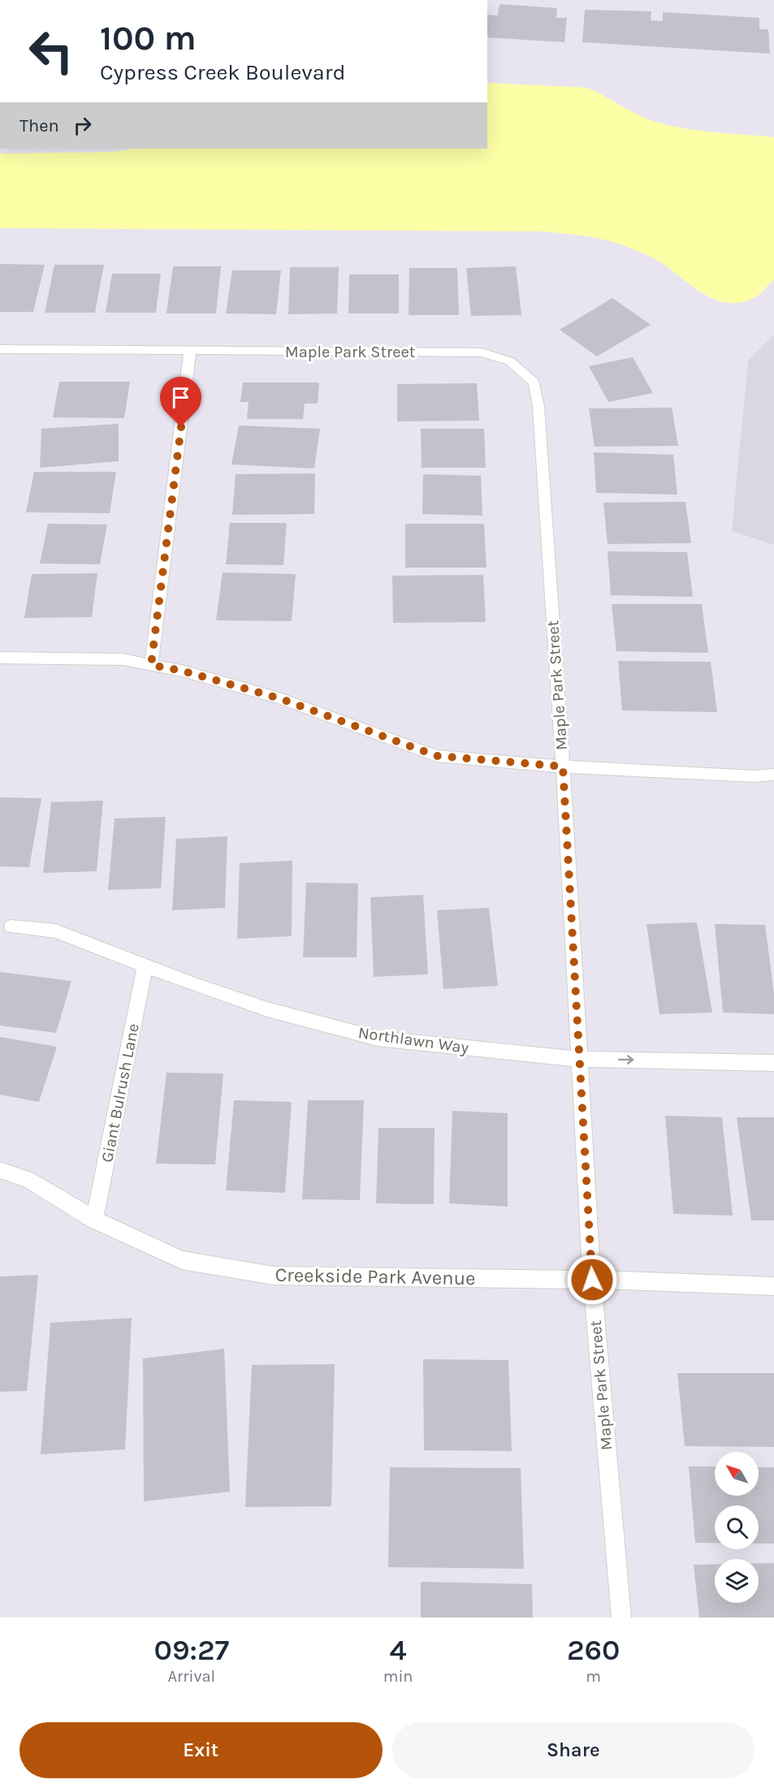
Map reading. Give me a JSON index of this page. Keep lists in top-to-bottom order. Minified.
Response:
{"streets":{"street":["Maple Park Street","Northlawn Way","Giant Bulrush Lane","Creekside Park Avenue"]},"crossings":[["Maple Park Street","Northlawn Way"],["Maple Park Street","Creekside Park Avenue"],["Northlawn Way","Giant Bulrush Lane"],["Giant Bulrush Lane","Creekside Park Avenue"]],"north":"top left","page":{"turn":["100 m","Cypress Creek Boulevard"],"then":"Then","eta":["09:27","Arrival","4","min","260","m"],"buttons":["Exit","Share"]}}
